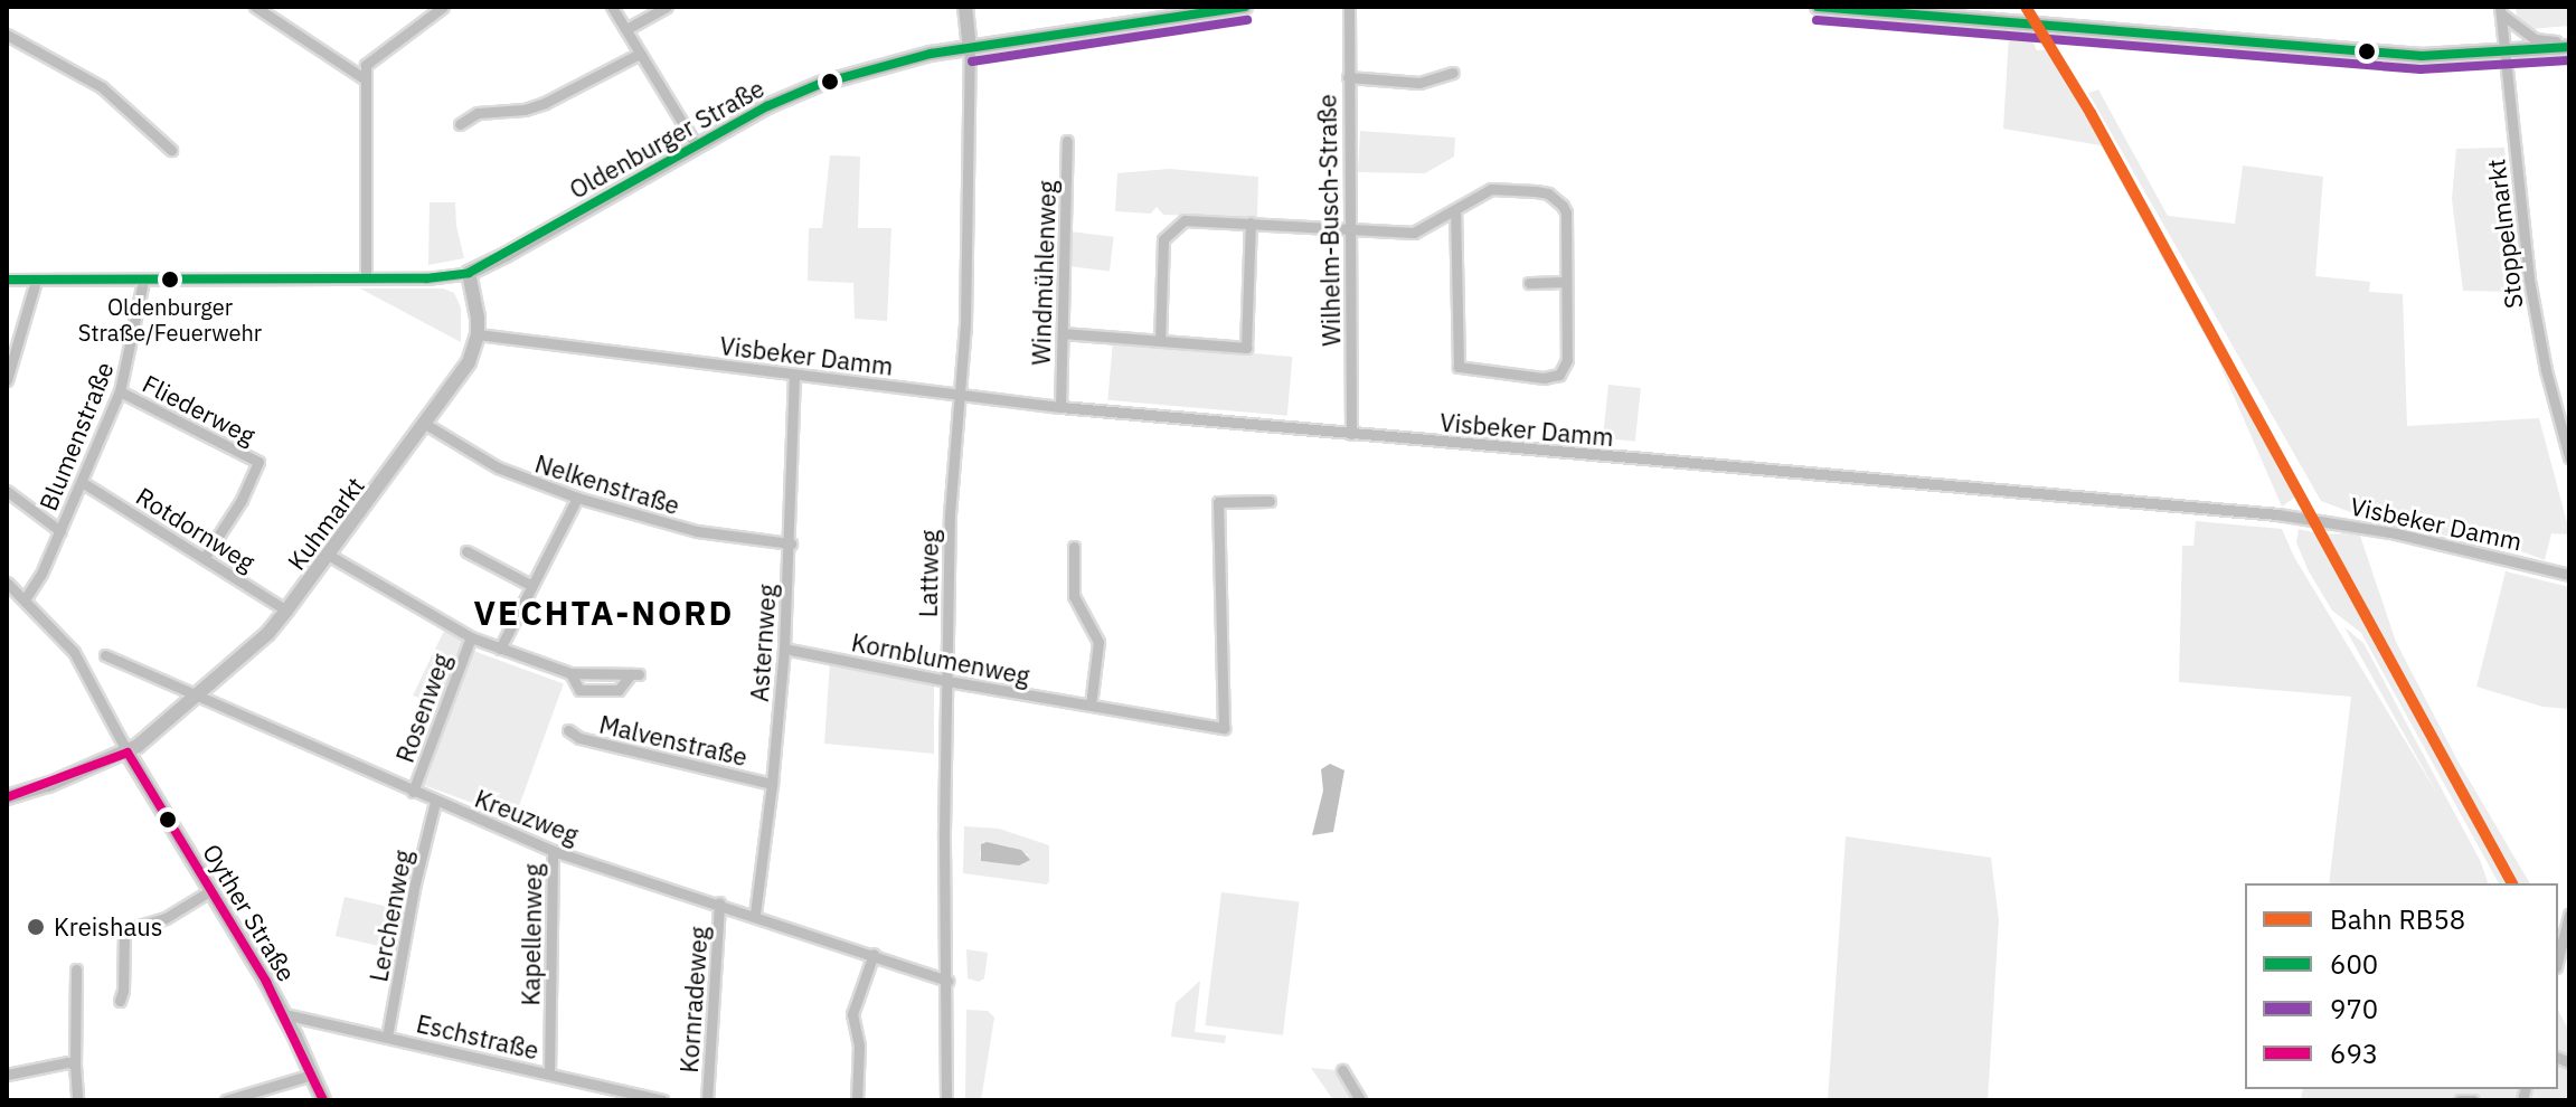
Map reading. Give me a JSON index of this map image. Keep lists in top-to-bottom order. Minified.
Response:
{"streets":{"main road":["Oldenburger Straße","Kuhmarkt","Oyther Straße"],"street":["Wilhelm-Busch-Straße","Stoppelmarkt","Windmühlenweg","Visbeker Damm","Fliederweg","Blumenstraße","Nelkenstraße","Rotdornweg","Lattweg","Asternweg","Kornblumenweg","Rosenweg","Malvenstraße","Kreuzweg","Lerchenweg","Kapellenweg","Kornradeweg","Eschstraße"]},"crossings":[["Oldenburger Straße","Blumenstraße"],["Oldenburger Straße","Kuhmarkt"],["Oldenburger Straße","Lattweg"],["Wilhelm-Busch-Straße","Visbeker Damm"],["Windmühlenweg","Visbeker Damm"],["Visbeker Damm","Kuhmarkt"],["Visbeker Damm","Lattweg"],["Visbeker Damm","Asternweg"],["Fliederweg","Blumenstraße"],["Fliederweg","Rotdornweg"],["Blumenstraße","Rotdornweg"],["Nelkenstraße","Kuhmarkt"],["Nelkenstraße","Asternweg"],["Kuhmarkt","Rotdornweg"],["Kuhmarkt","Kreuzweg"],["Kuhmarkt","Oyther Straße"],["Lattweg","Kornblumenweg"],["Lattweg","Kreuzweg"],["Asternweg","Kornblumenweg"],["Asternweg","Malvenstraße"],["Asternweg","Kreuzweg"],["Rosenweg","Kreuzweg"],["Kreuzweg","Lerchenweg"],["Kreuzweg","Kapellenweg"],["Kreuzweg","Kornradeweg"],["Oyther Straße","Eschstraße"],["Lerchenweg","Eschstraße"],["Kapellenweg","Eschstraße"]],"districts":["VECHTA-NORD"],"places":["Oldenburger Straße/Feuerwehr","Kreishaus"],"lines":["rail line RB58","transit line 600","transit line 970","transit line 693"],"legend":["Bahn RB58","600","970","693"]}
